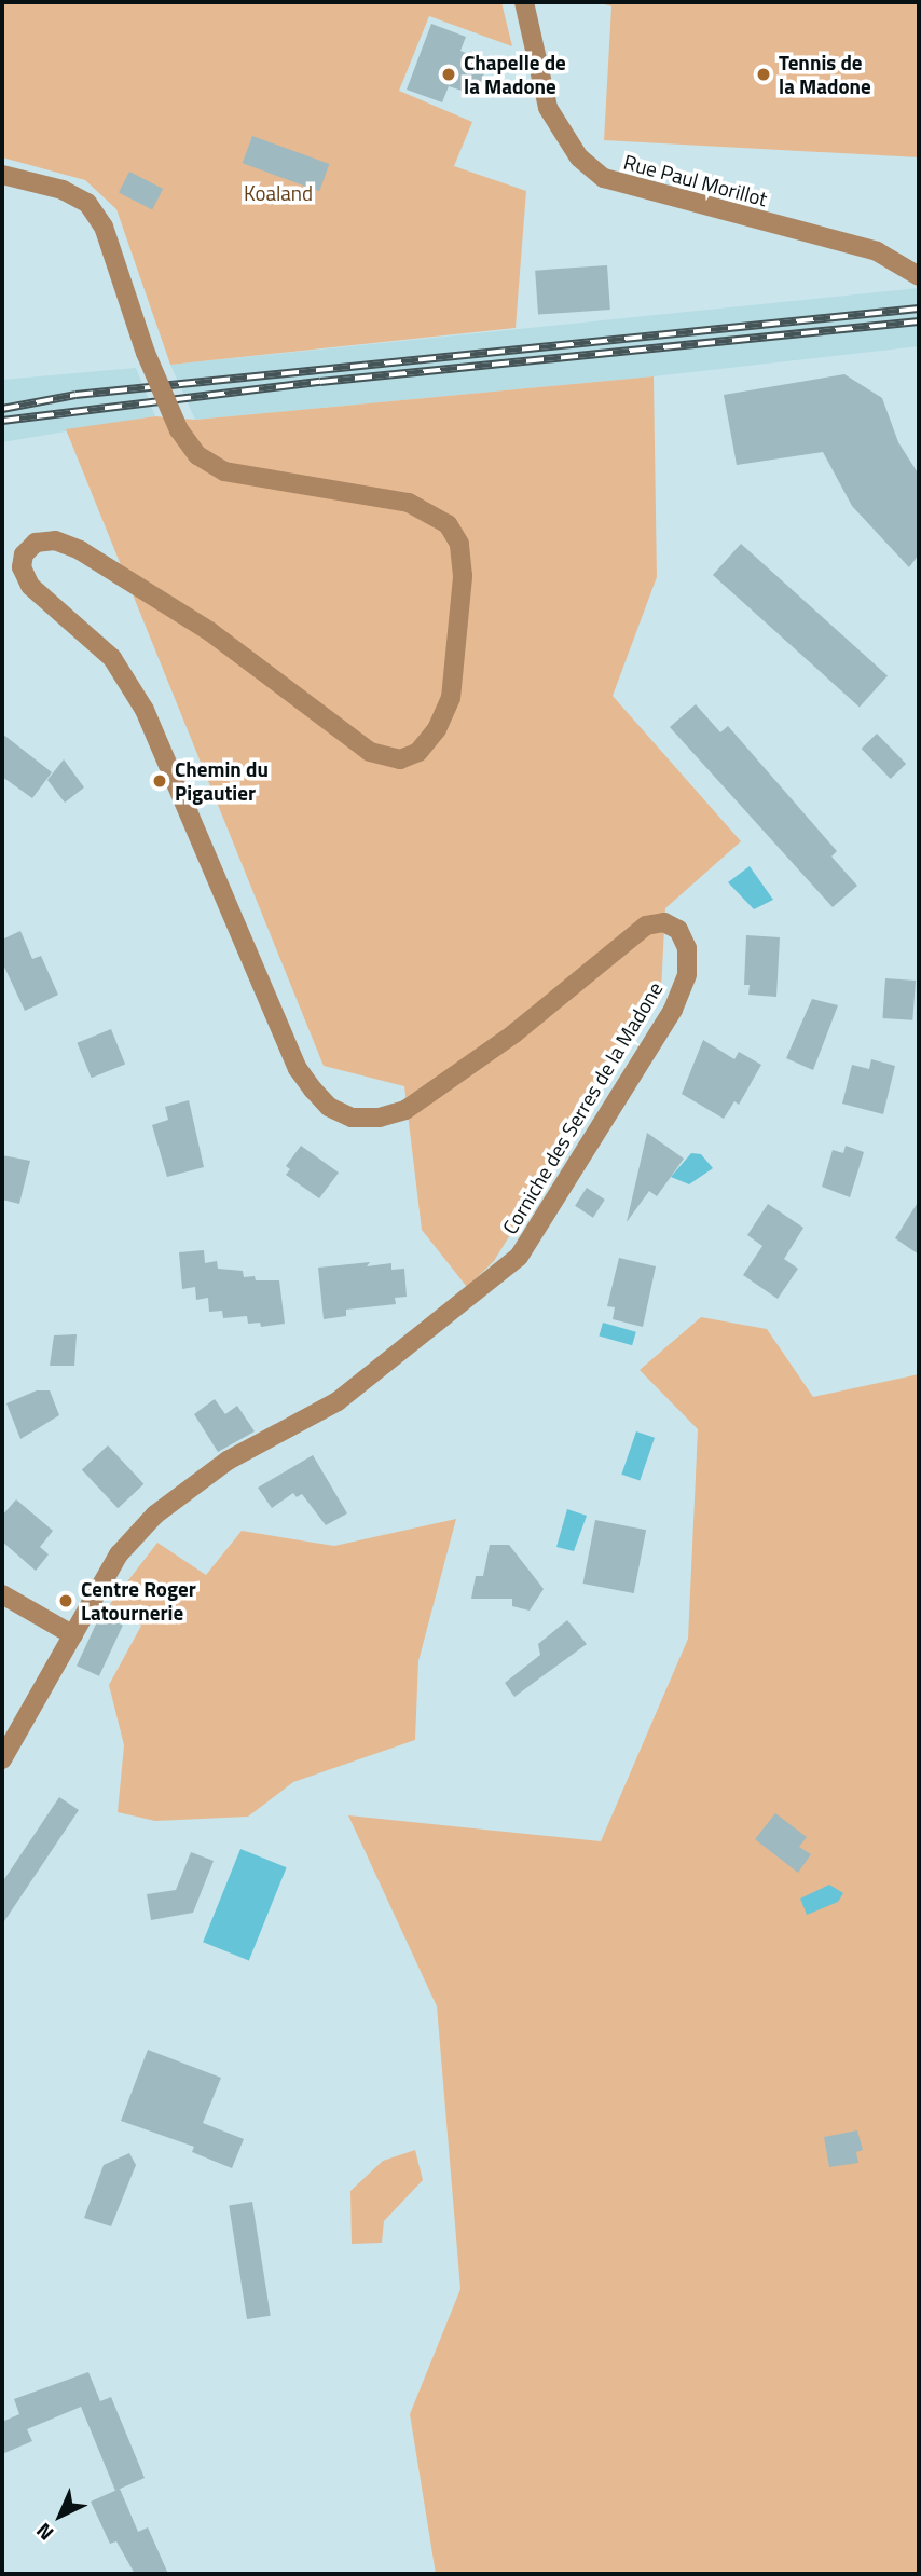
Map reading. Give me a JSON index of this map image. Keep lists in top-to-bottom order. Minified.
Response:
{"streets":{"street":["Rue Paul Morillot","Corniche des Serres de la Madone"]},"parks":["Koaland"],"places":["Chapelle de la Madone","Tennis de la Madone","Chemin du Pigautier","Centre Roger Latournerie"],"north":"bottom left"}
